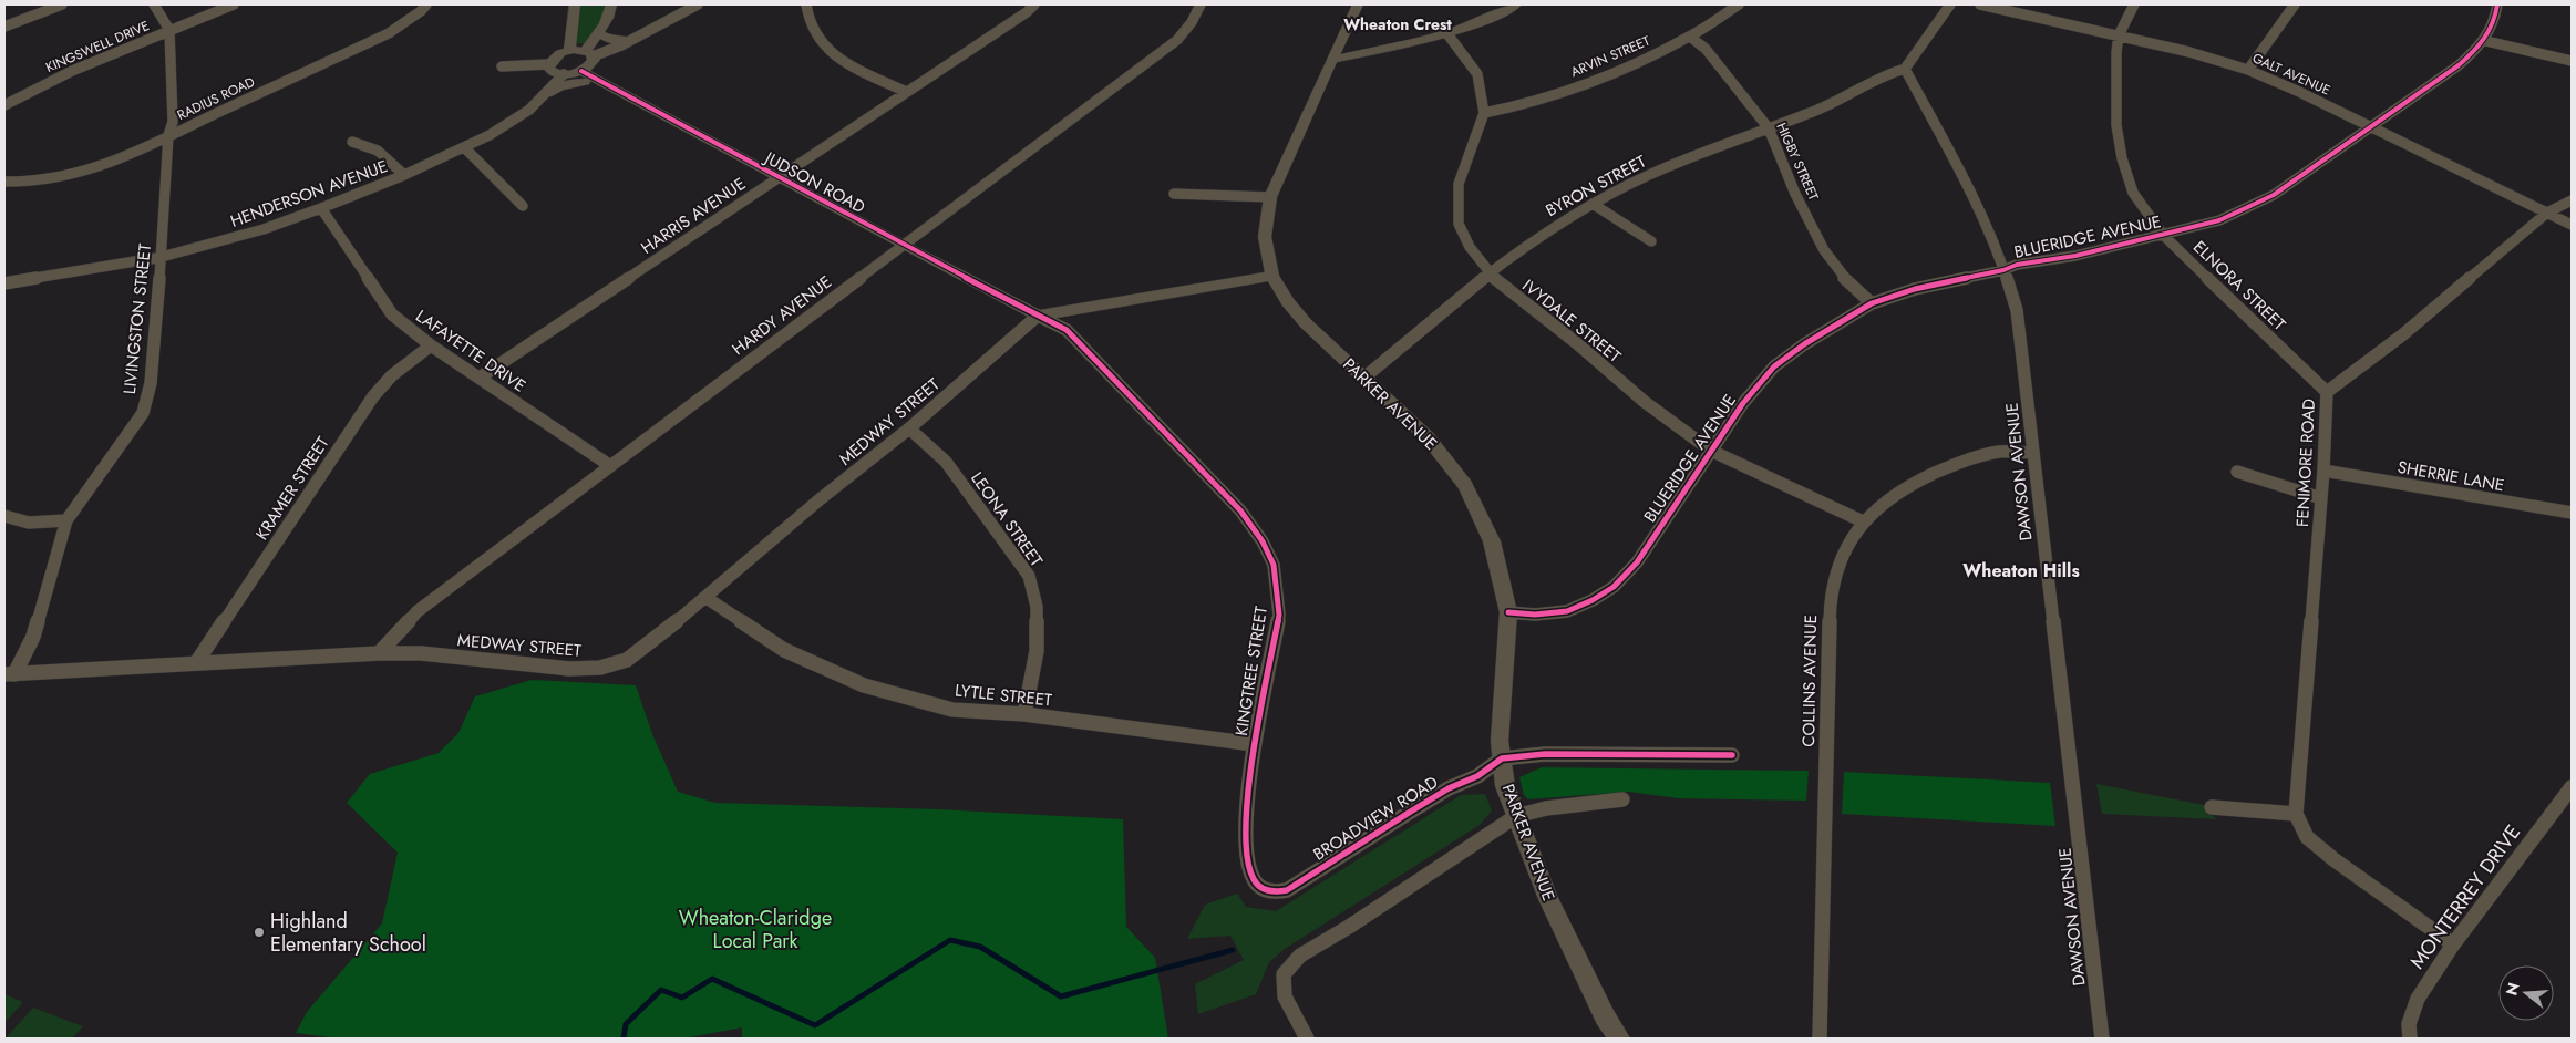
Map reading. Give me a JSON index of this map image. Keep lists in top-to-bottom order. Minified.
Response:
{"streets":{"street":["KINGSWELL DRIVE","ARVIN STREET","GALT AVENUE","RADIUS ROAD","HIGBY STREET","JUDSON ROAD","BYRON STREET","HENDERSON AVENUE","HARRIS AVENUE","BLUERIDGE AVENUE","ELNORA STREET","HARDY AVENUE","LIVINGSTON STREET","IVYDALE STREET","LAFAYETTE DRIVE","PARKER AVENUE","MEDWAY STREET","FENIMORE ROAD","DAWSON AVENUE","SHERRIE LANE","KRAMER STREET","LEONA STREET","KINGTREE STREET","COLLINS AVENUE","LYTLE STREET","BROADVIEW ROAD","MONTERREY DRIVE"]},"crossings":[["KINGSWELL DRIVE","LIVINGSTON STREET"],["ARVIN STREET","HIGBY STREET"],["ARVIN STREET","IVYDALE STREET"],["GALT AVENUE","BLUERIDGE AVENUE"],["GALT AVENUE","ELNORA STREET"],["GALT AVENUE","FENIMORE ROAD"],["RADIUS ROAD","LIVINGSTON STREET"],["HIGBY STREET","BYRON STREET"],["HIGBY STREET","BLUERIDGE AVENUE"],["JUDSON ROAD","HARRIS AVENUE"],["JUDSON ROAD","HARDY AVENUE"],["JUDSON ROAD","MEDWAY STREET"],["JUDSON ROAD","KINGTREE STREET"],["BYRON STREET","IVYDALE STREET"],["BYRON STREET","PARKER AVENUE"],["BYRON STREET","DAWSON AVENUE"],["HENDERSON AVENUE","LIVINGSTON STREET"],["HENDERSON AVENUE","LAFAYETTE DRIVE"],["HARRIS AVENUE","LAFAYETTE DRIVE"],["BLUERIDGE AVENUE","ELNORA STREET"],["BLUERIDGE AVENUE","IVYDALE STREET"],["BLUERIDGE AVENUE","PARKER AVENUE"],["BLUERIDGE AVENUE","DAWSON AVENUE"],["ELNORA STREET","FENIMORE ROAD"],["HARDY AVENUE","LAFAYETTE DRIVE"],["HARDY AVENUE","MEDWAY STREET"],["LIVINGSTON STREET","MEDWAY STREET"],["IVYDALE STREET","COLLINS AVENUE"],["LAFAYETTE DRIVE","KRAMER STREET"],["PARKER AVENUE","BROADVIEW ROAD"],["MEDWAY STREET","KRAMER STREET"],["MEDWAY STREET","LEONA STREET"],["MEDWAY STREET","KINGTREE STREET"],["MEDWAY STREET","LYTLE STREET"],["FENIMORE ROAD","SHERRIE LANE"],["DAWSON AVENUE","COLLINS AVENUE"],["LEONA STREET","LYTLE STREET"],["KINGTREE STREET","LYTLE STREET"],["KINGTREE STREET","BROADVIEW ROAD"]],"districts":["Wheaton Crest","Wheaton Hills"],"parks":["Wheaton-Claridge Local Park"],"places":["Highland Elementary School"],"north":"left"}
